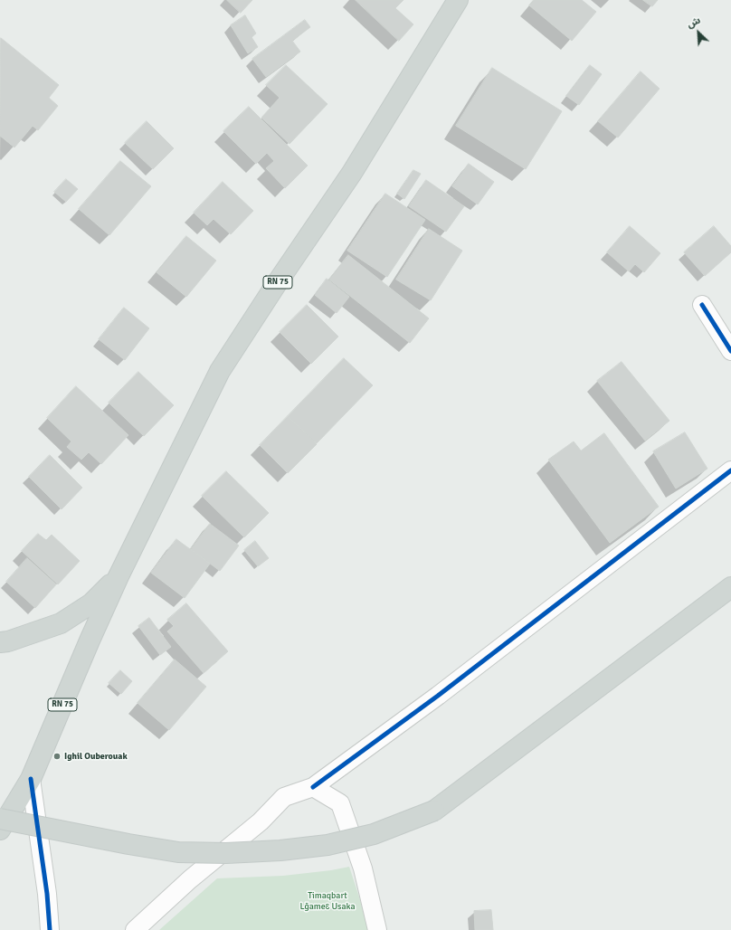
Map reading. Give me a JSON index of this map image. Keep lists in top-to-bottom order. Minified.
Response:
{"streets":{"main road":["RN 75"]},"parks":["Timaqbart Lǧameɛ Usaka"],"places":["Ighil Ouberouak"],"north":"top left"}
